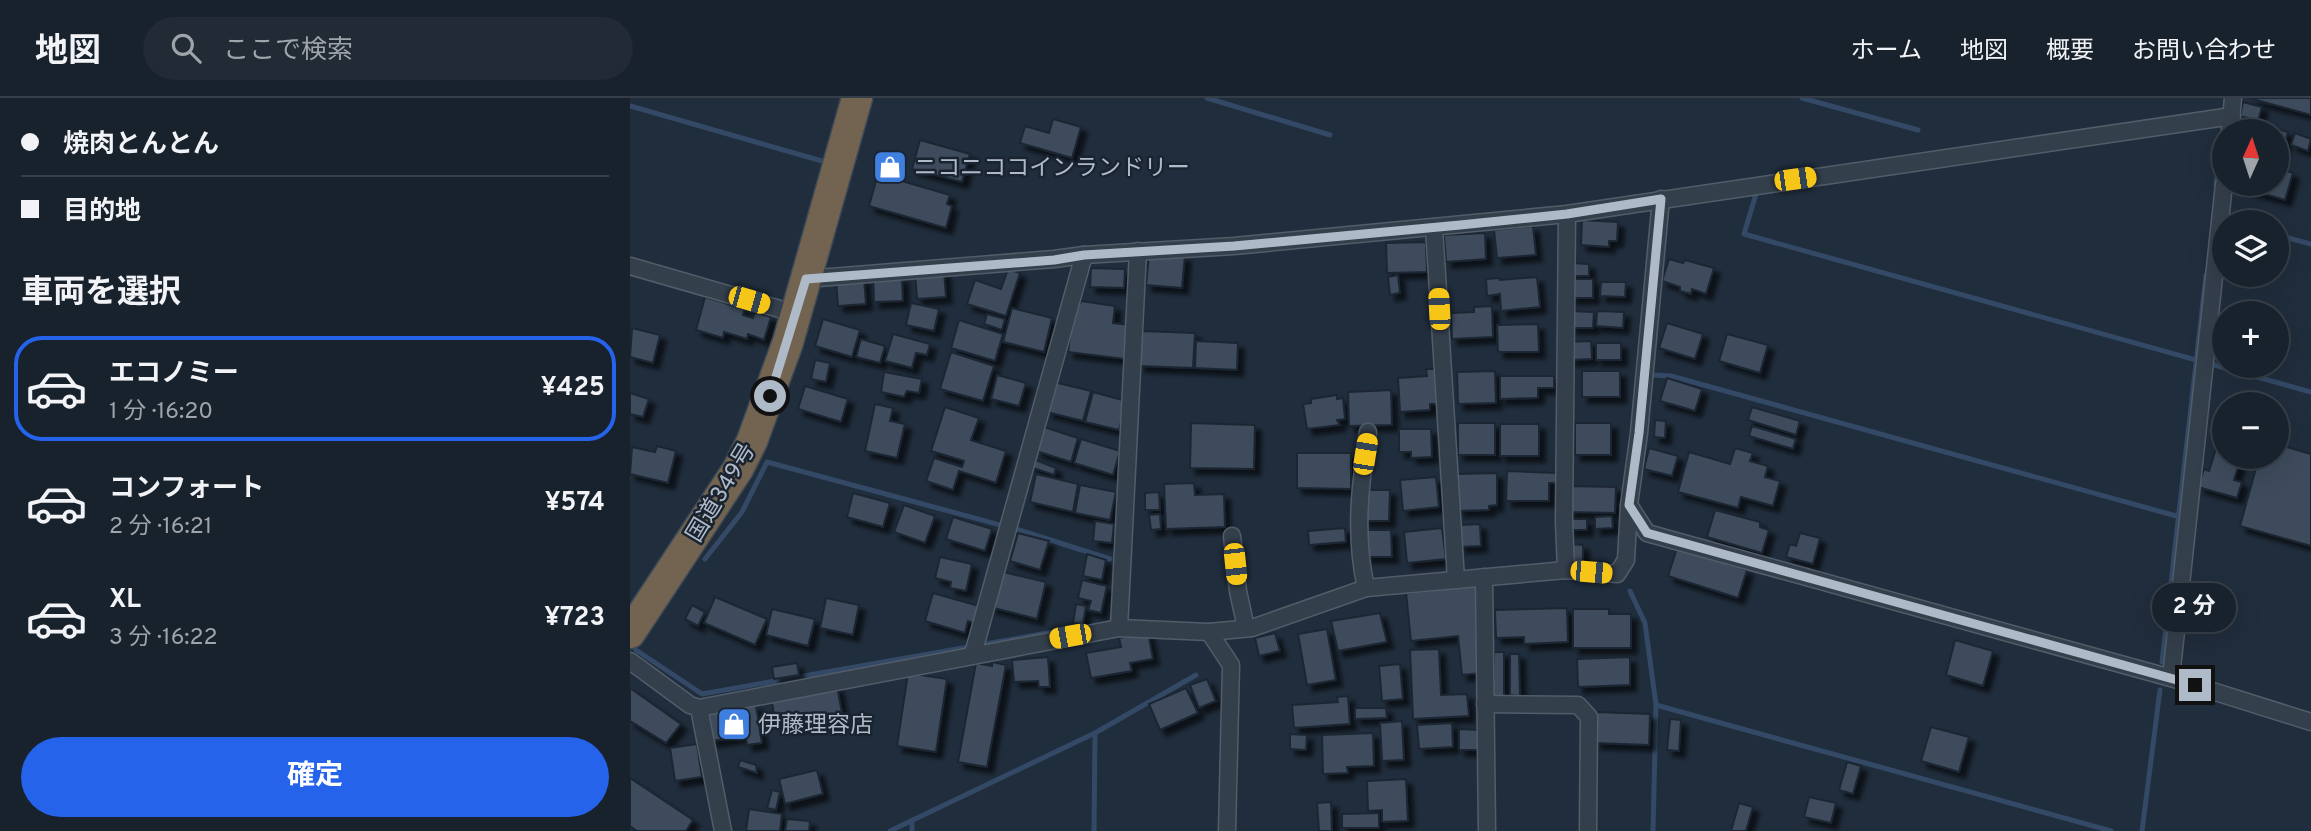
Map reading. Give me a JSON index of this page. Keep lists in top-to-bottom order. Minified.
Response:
{"streets":{"highway":["国道349号"]},"places":{"shop":["ニコニココインランドリー","伊藤理容店"]},"north":"top","page":{"header":"地図","search":"ここで検索","nav":["ホーム","地図","概要","お問い合わせ"],"banner":["焼肉とんとん","目的地"],"map_buttons":["+","−"],"heading":"車両を選択","list":[{"name":"エコノミー","note":"1 分 · 16:20","value":"¥425"},{"name":"コンフォート","note":"2 分 · 16:21","value":"¥574"},{"name":"XL","note":"3 分 · 16:22","value":"¥723"}],"bubble":"2 分","buttons":"確定"}}
